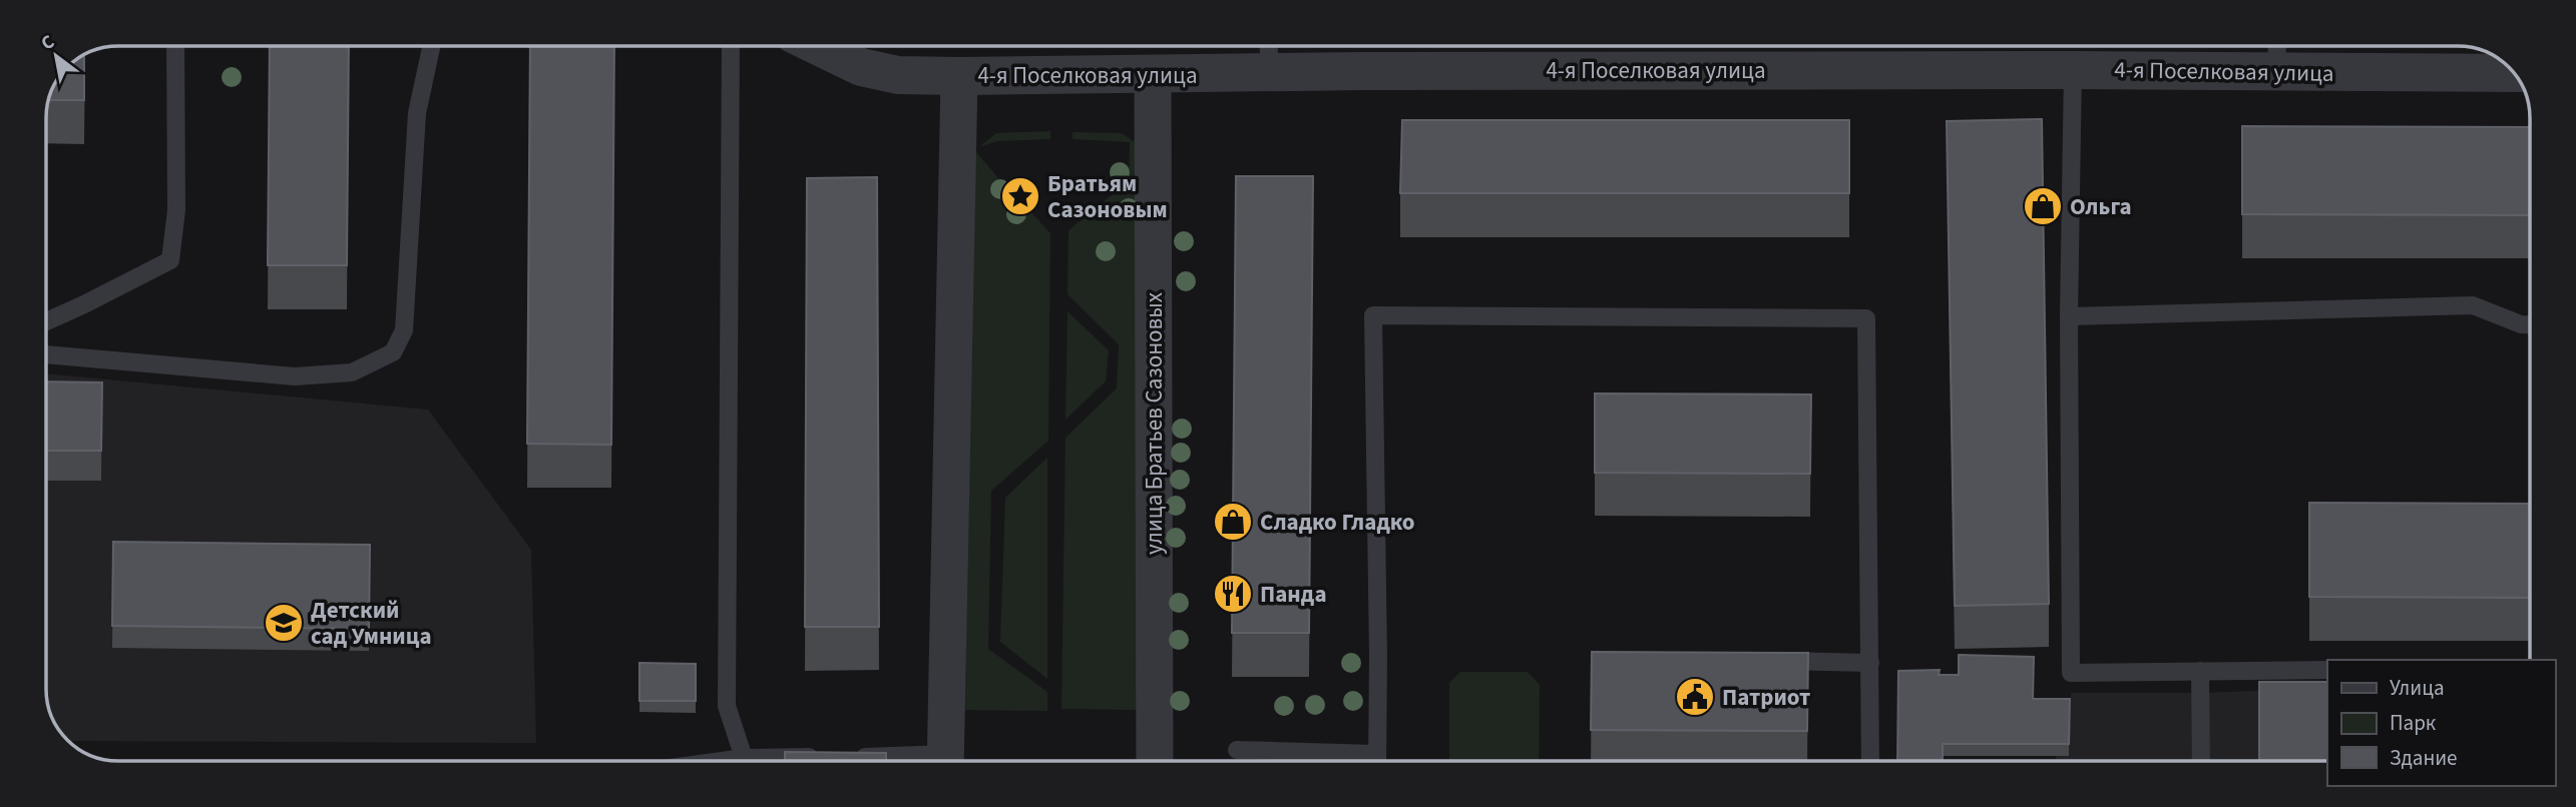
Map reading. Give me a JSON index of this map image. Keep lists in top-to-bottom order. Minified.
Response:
{"streets":{"street":["4-я Поселковая улица","улица Братьев Сазоновых"]},"crossings":[["4-я Поселковая улица","улица Братьев Сазоновых"]],"places":{"place":["Братьям Сазоновым"],"shop":["Ольга","Сладко Гладко"],"restaurant":["Панда"],"school or university":["Детский сад Умница"],"public building":["Патриот"]},"legend":["Улица","Парк","Здание"],"north":"top left"}
